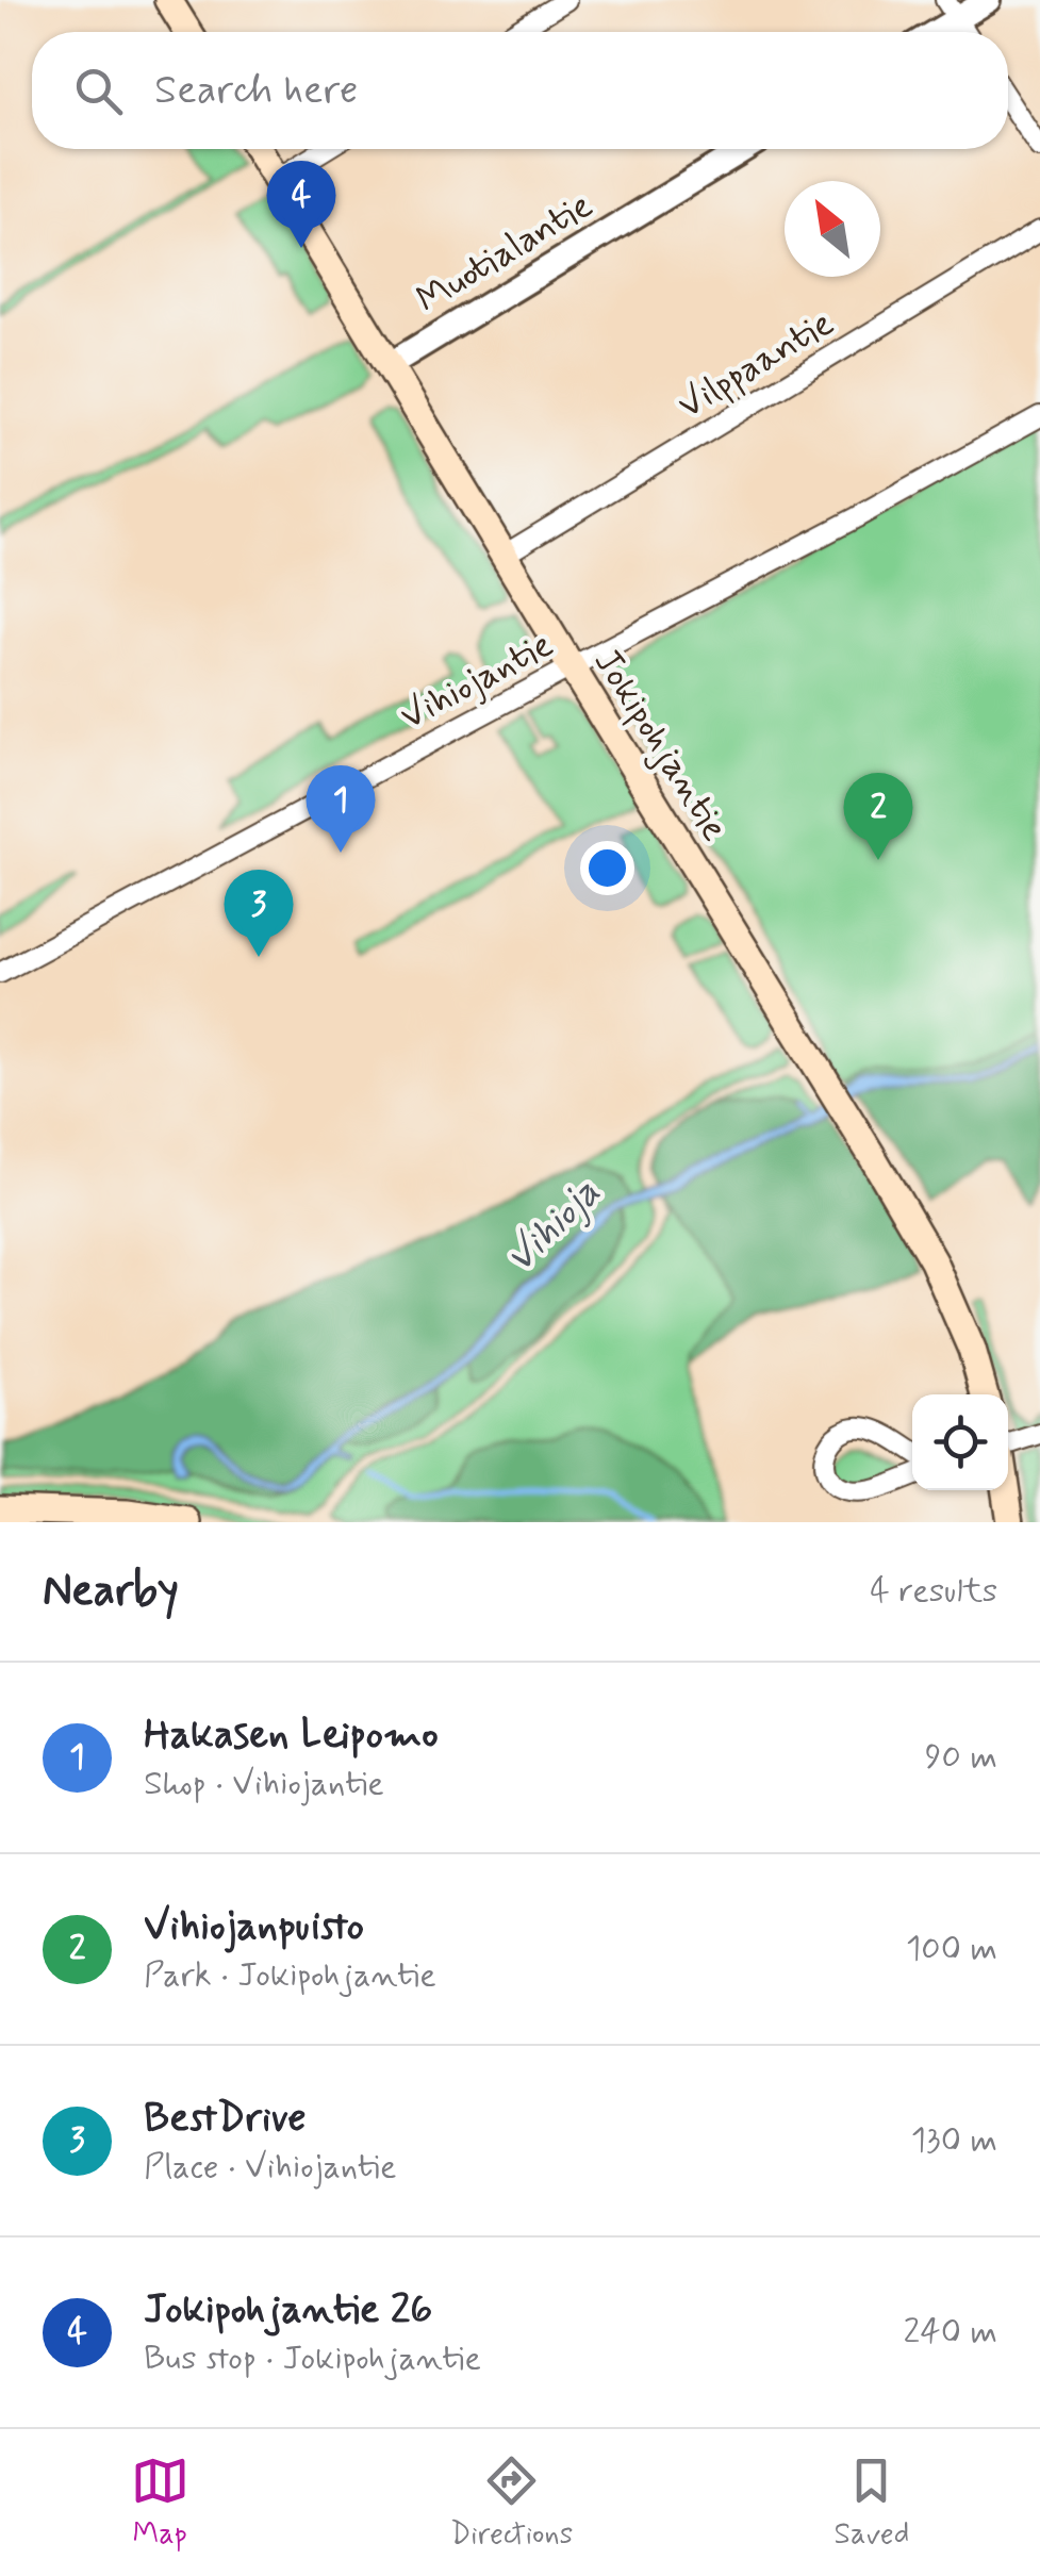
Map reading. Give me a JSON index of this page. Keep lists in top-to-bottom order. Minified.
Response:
{"streets":{"main road":["Jokipohjantie"],"street":["Muotialantie","Vilppaantie","Vihiojantie"]},"crossings":[["Muotialantie","Jokipohjantie"],["Vilppaantie","Jokipohjantie"],["Vihiojantie","Jokipohjantie"]],"water":["Vihioja"],"north":"top left","page":{"search":"Search here","pins":["4","1","2","3"],"heading":["Nearby","4 results"],"list":[{"mark":"1","name":"Hakasen Leipomo","note":"Shop · Vihiojantie","value":"90 m"},{"mark":"2","name":"Vihiojanpuisto","note":"Park · Jokipohjantie","value":"100 m"},{"mark":"3","name":"BestDrive","note":"Place · Vihiojantie","value":"130 m"},{"mark":"4","name":"Jokipohjantie 26","note":"Bus stop · Jokipohjantie","value":"240 m"}],"nav":["Map","Directions","Saved"]}}
